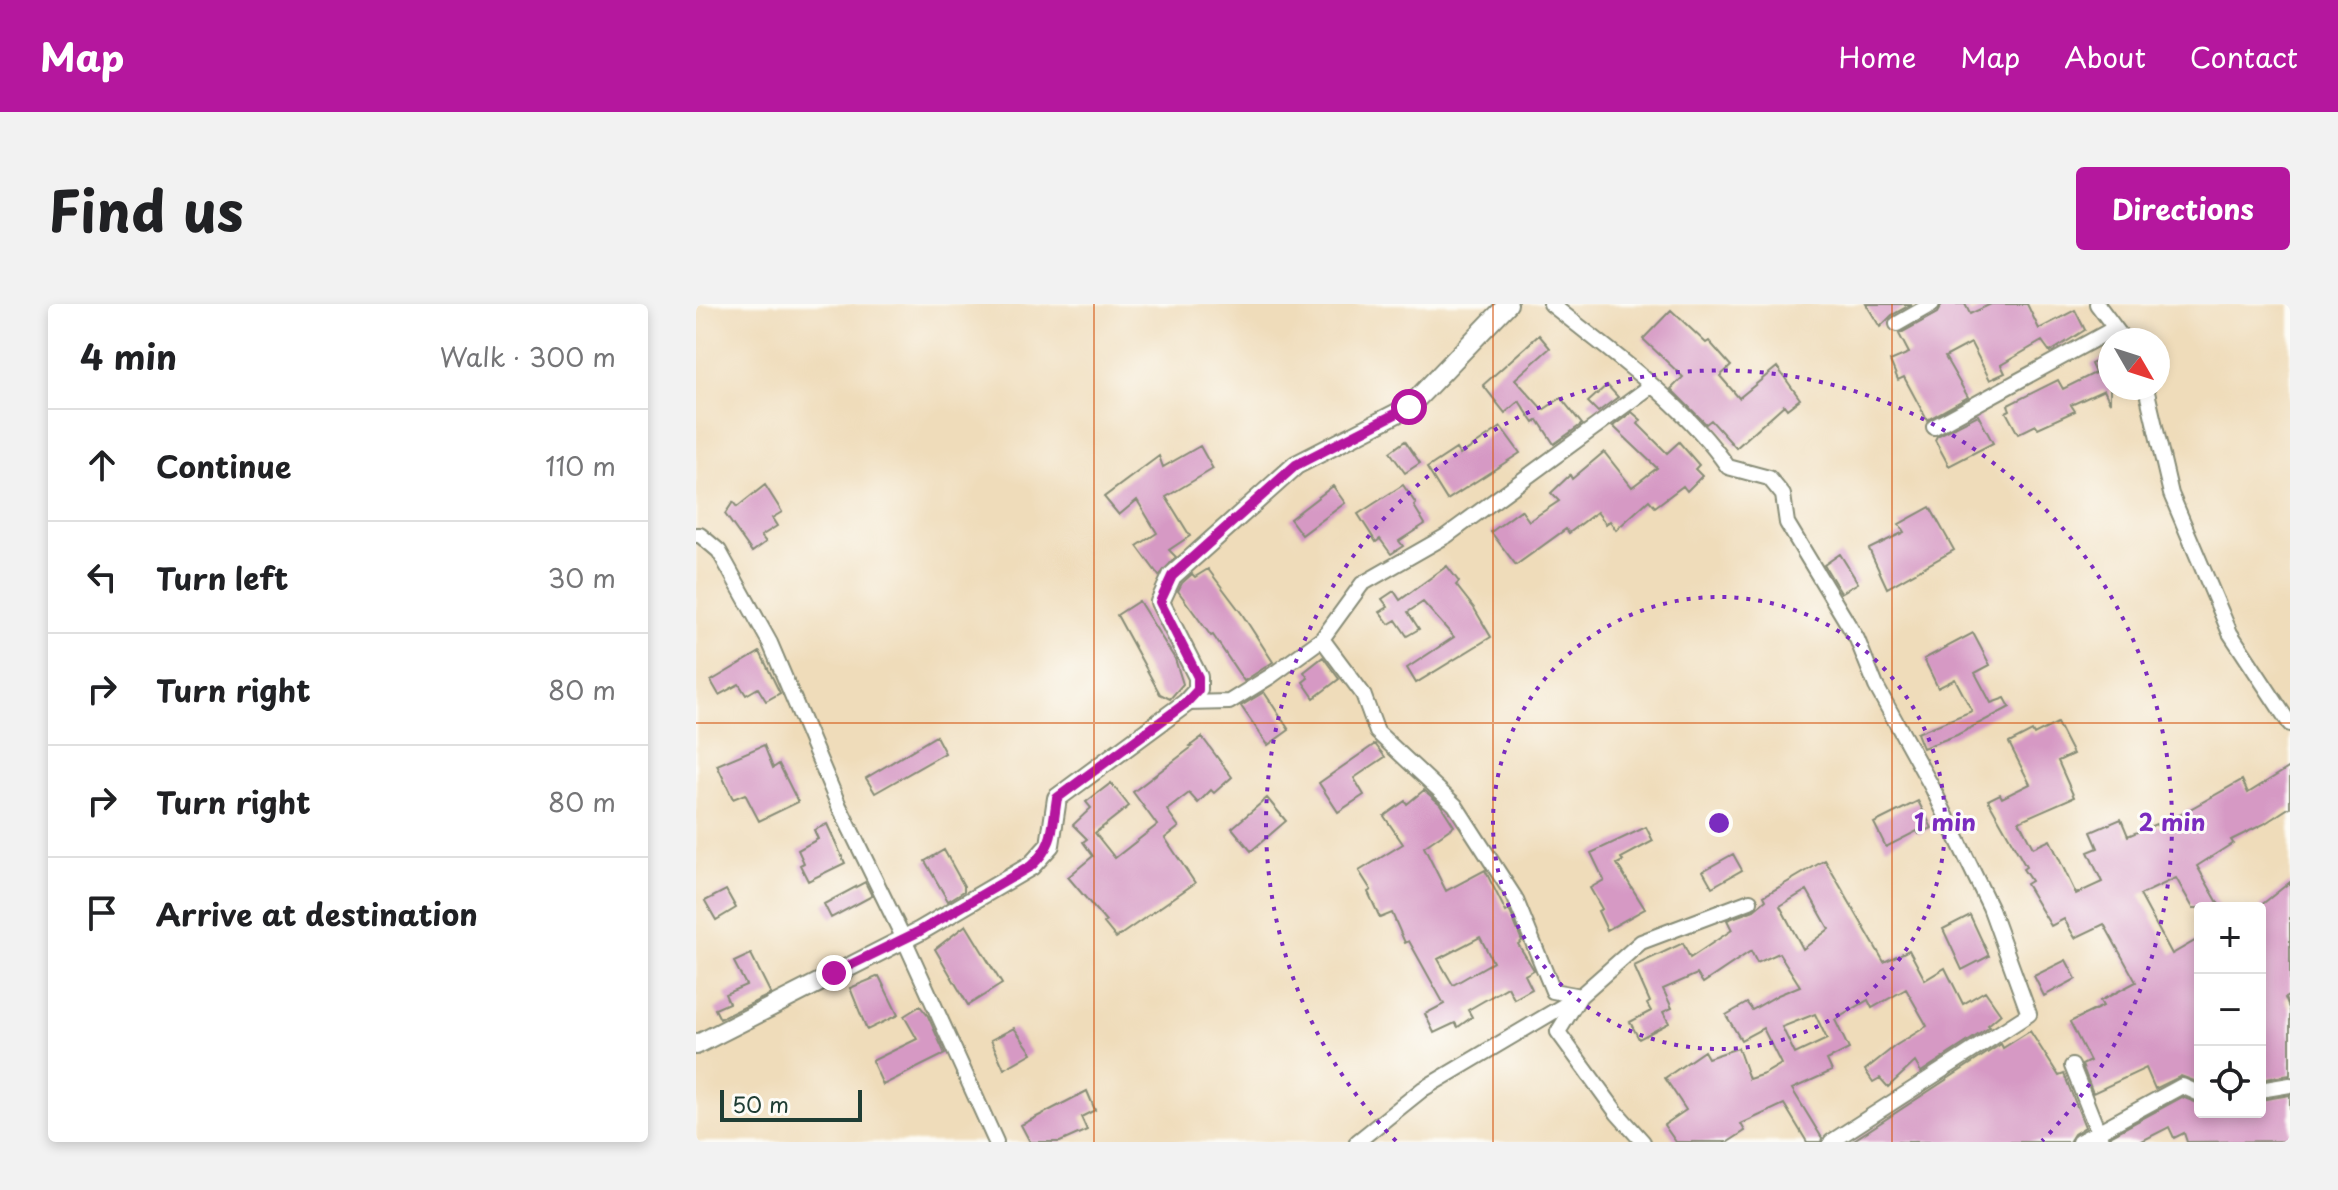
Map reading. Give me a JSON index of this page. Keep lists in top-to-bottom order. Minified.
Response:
{"scale_bar":"50 m","north":"bottom right","page":{"header":"Map","nav":["Home","Map","About","Contact"],"title":"Find us","buttons":"Directions","heading":["4 min","Walk · 300 m"],"list":[["Continue","110 m"],["Turn left","30 m"],["Turn right","80 m"],["Turn right","80 m"],"Arrive at destination"],"map_buttons":["+","−"],"scale":"50 m"},"rings":["1 min","2 min"]}
